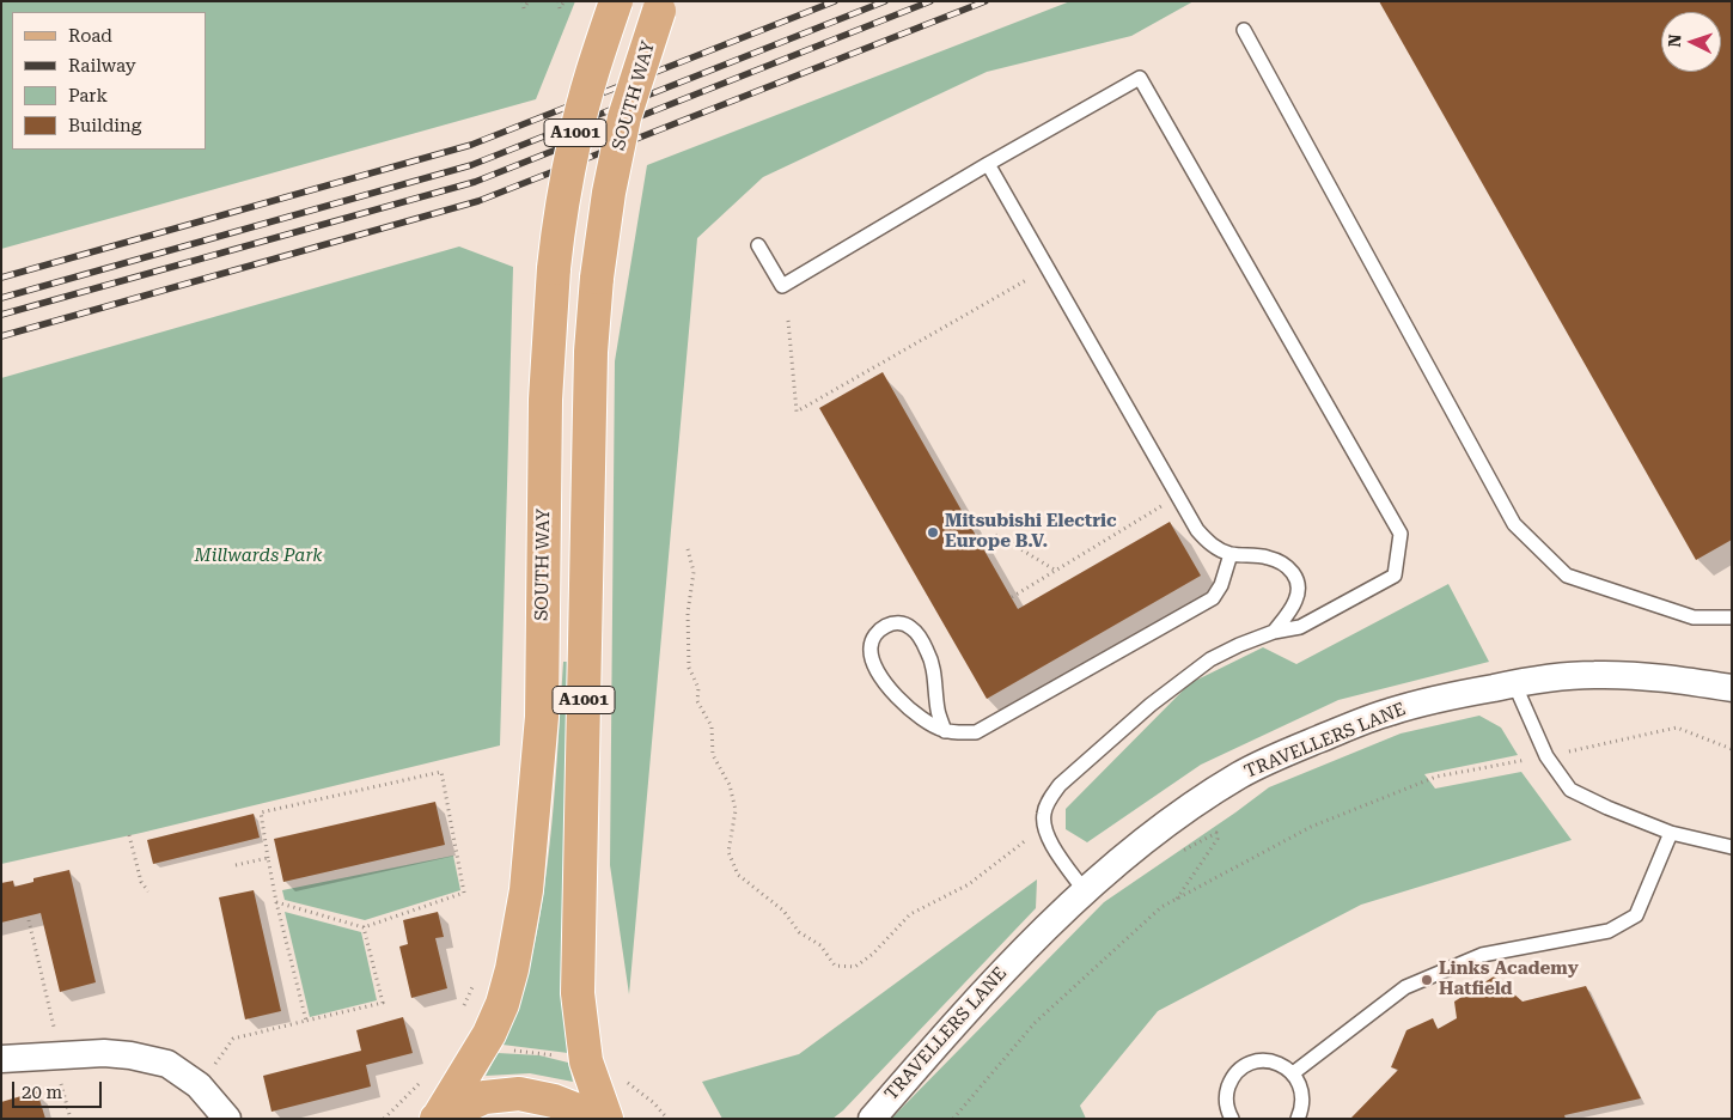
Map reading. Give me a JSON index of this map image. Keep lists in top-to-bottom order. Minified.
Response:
{"streets":{"main road":["SOUTH WAY","A1001"],"street":["TRAVELLERS LANE"]},"parks":["Millwards Park"],"places":["Mitsubishi Electric Europe B.V.","Links Academy Hatfield"],"legend":["Road","Railway","Park","Building"],"scale_bar":"20 m","north":"left"}
